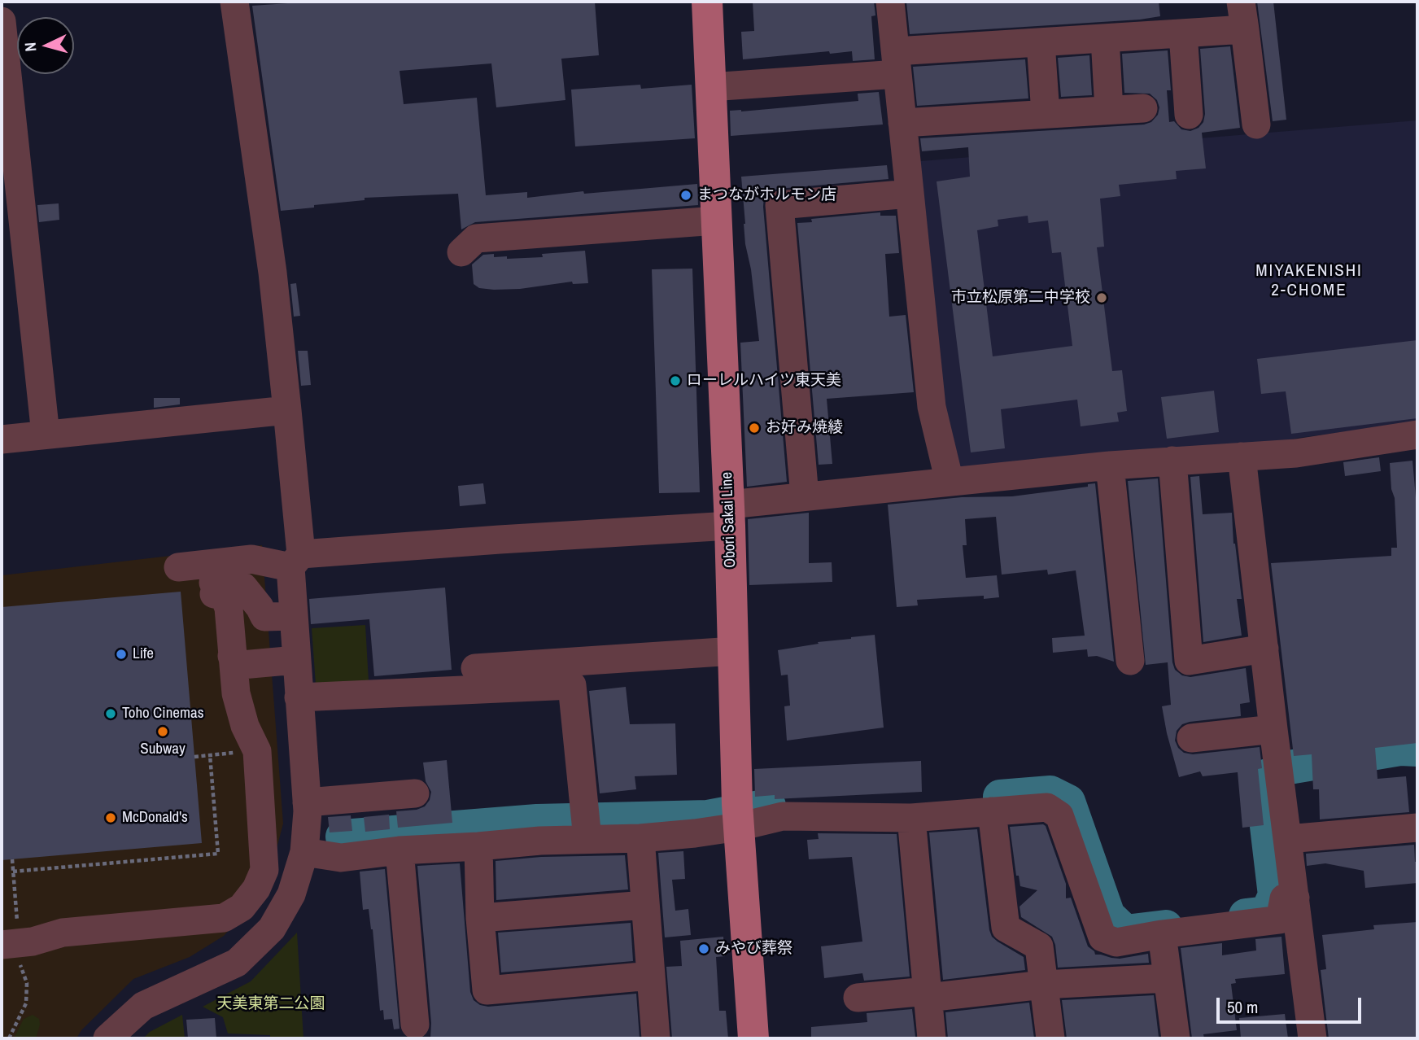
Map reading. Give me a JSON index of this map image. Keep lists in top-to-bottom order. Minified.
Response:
{"streets":{"main road":["Obori Sakai Line"]},"districts":["MIYAKENISHI 2-CHOME"],"parks":["天美東第二公園"],"places":["まつながホルモン店","市立松原第二中学校","ローレルハイツ東天美","お好み焼綾","Life","Toho Cinemas","Subway","McDonald's","みやび葬祭"],"scale_bar":"50 m","north":"left"}
